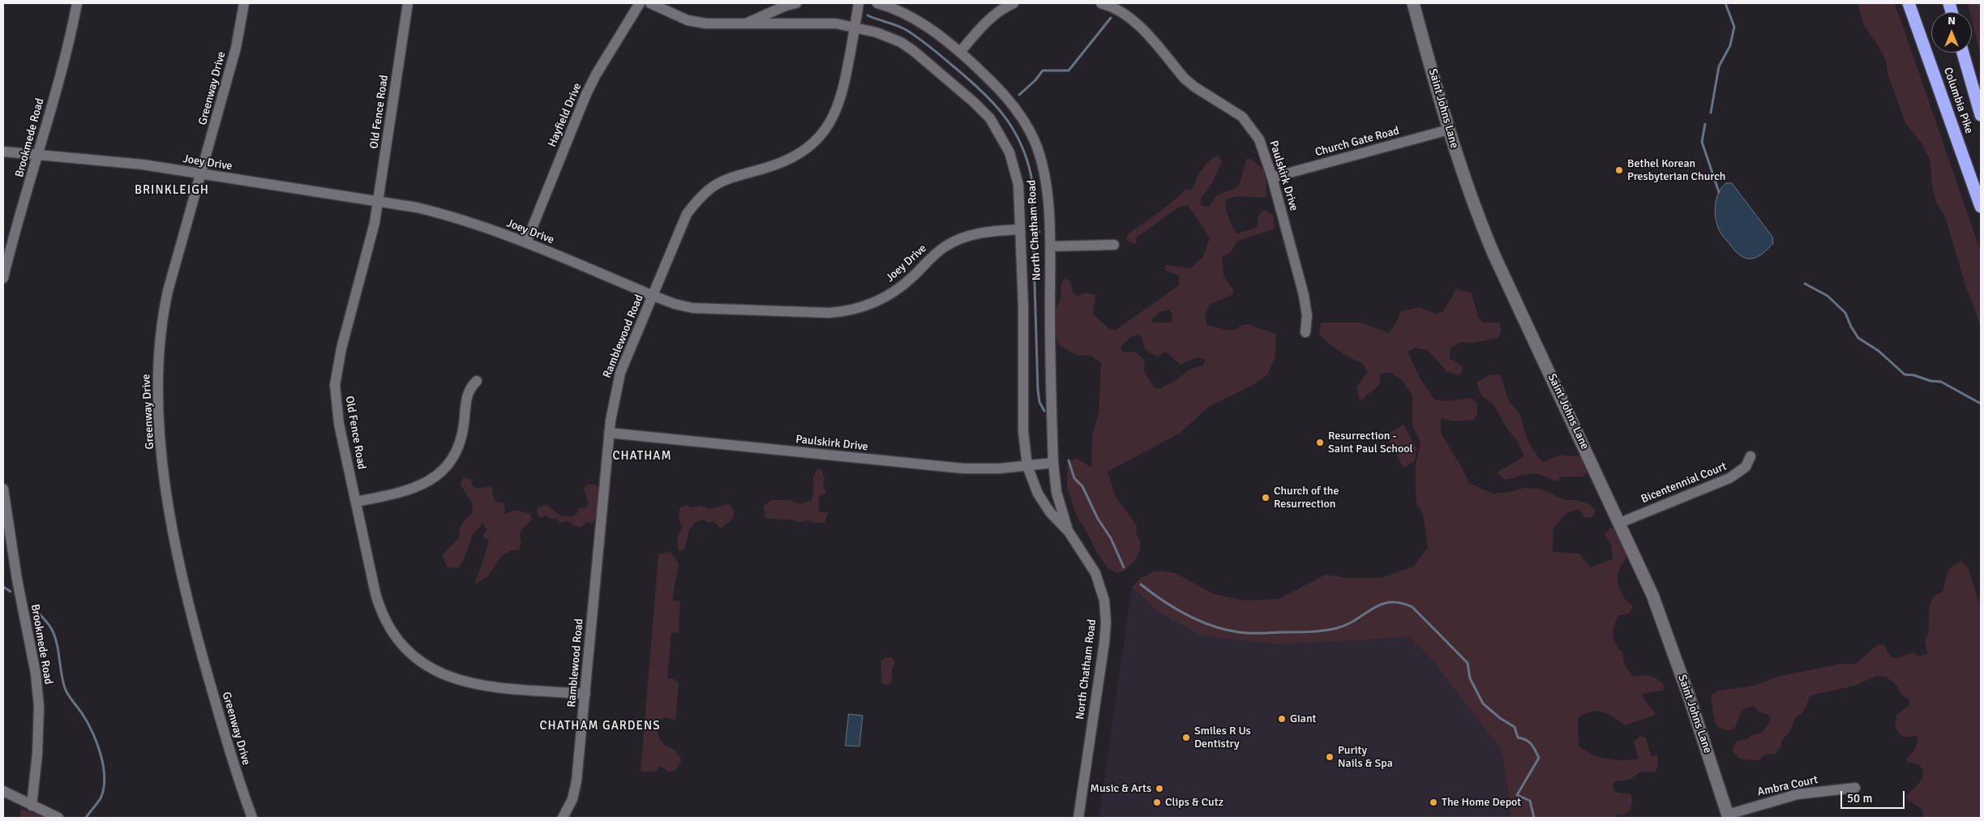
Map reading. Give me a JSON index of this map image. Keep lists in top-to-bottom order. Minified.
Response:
{"streets":{"highway":["Columbia Pike"],"street":["Greenway Drive","Saint Johns Lane","Old Fence Road","Hayfield Drive","Brookmede Road","Church Gate Road","Joey Drive","Paulskirk Drive","North Chatham Road","Ramblewood Road","Bicentennial Court","Ambra Court"]},"crossings":[["Greenway Drive","Joey Drive"],["Saint Johns Lane","Church Gate Road"],["Saint Johns Lane","Bicentennial Court"],["Saint Johns Lane","Ambra Court"],["Old Fence Road","Joey Drive"],["Old Fence Road","Ramblewood Road"],["Hayfield Drive","Joey Drive"],["Brookmede Road","Joey Drive"],["Church Gate Road","Paulskirk Drive"],["Joey Drive","North Chatham Road"],["Joey Drive","Ramblewood Road"],["Paulskirk Drive","North Chatham Road"],["Paulskirk Drive","Ramblewood Road"],["North Chatham Road","Ramblewood Road"]],"districts":["BRINKLEIGH","CHATHAM","CHATHAM GARDENS"],"places":["Bethel Korean Presbyterian Church","Resurrection - Saint Paul School","Church of the Resurrection","Giant","Smiles R Us Dentistry","Purity Nails & Spa","Music & Arts","Clips & Cutz","The Home Depot"],"scale_bar":"50 m","north":"top"}
